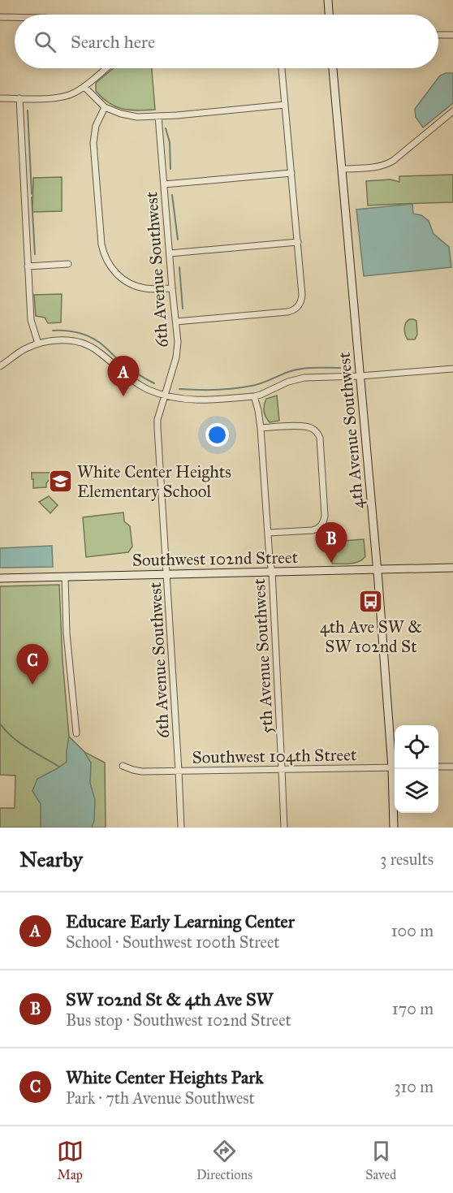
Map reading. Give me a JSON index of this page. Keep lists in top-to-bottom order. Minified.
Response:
{"streets":{"street":["6th Avenue Southwest","4th Avenue Southwest","Southwest 102nd Street","5th Avenue Southwest","Southwest 104th Street"]},"crossings":[["6th Avenue Southwest","Southwest 102nd Street"],["6th Avenue Southwest","Southwest 104th Street"],["4th Avenue Southwest","Southwest 102nd Street"],["Southwest 102nd Street","5th Avenue Southwest"],["5th Avenue Southwest","Southwest 104th Street"]],"places":{"school or university":["White Center Heights Elementary School"],"bus stop":["4th Ave SW & SW 102nd St"]},"page":{"search":"Search here","pins":["A","B","C"],"heading":["Nearby","3 results"],"list":[{"mark":"A","name":"Educare Early Learning Center","note":"School · Southwest 100th Street","value":"100 m"},{"mark":"B","name":"SW 102nd St & 4th Ave SW","note":"Bus stop · Southwest 102nd Street","value":"170 m"},{"mark":"C","name":"White Center Heights Park","note":"Park · 7th Avenue Southwest","value":"310 m"}],"nav":["Map","Directions","Saved"]}}
